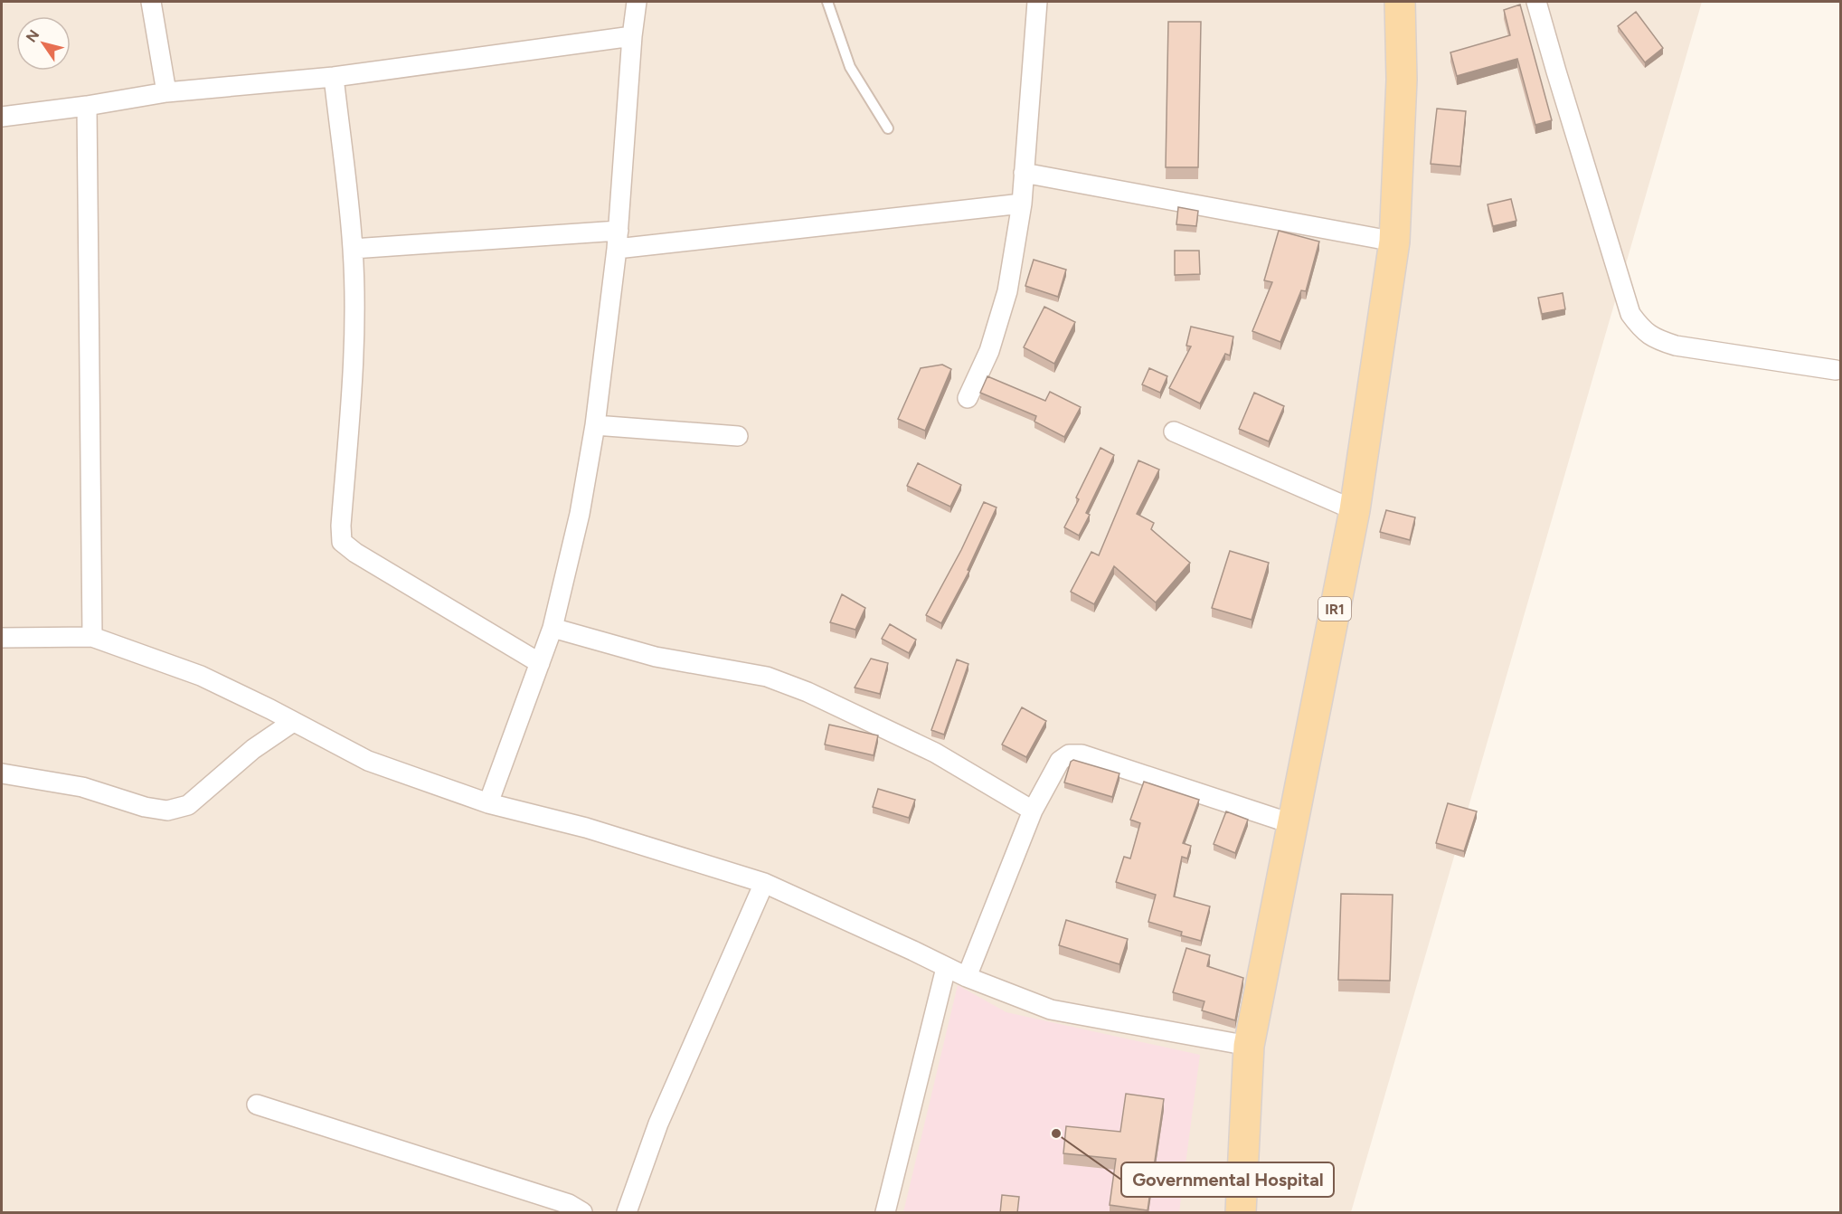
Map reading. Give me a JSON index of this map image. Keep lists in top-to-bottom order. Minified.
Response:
{"streets":{"main road":["IR1"]},"places":["Governmental Hospital"],"north":"top left"}
